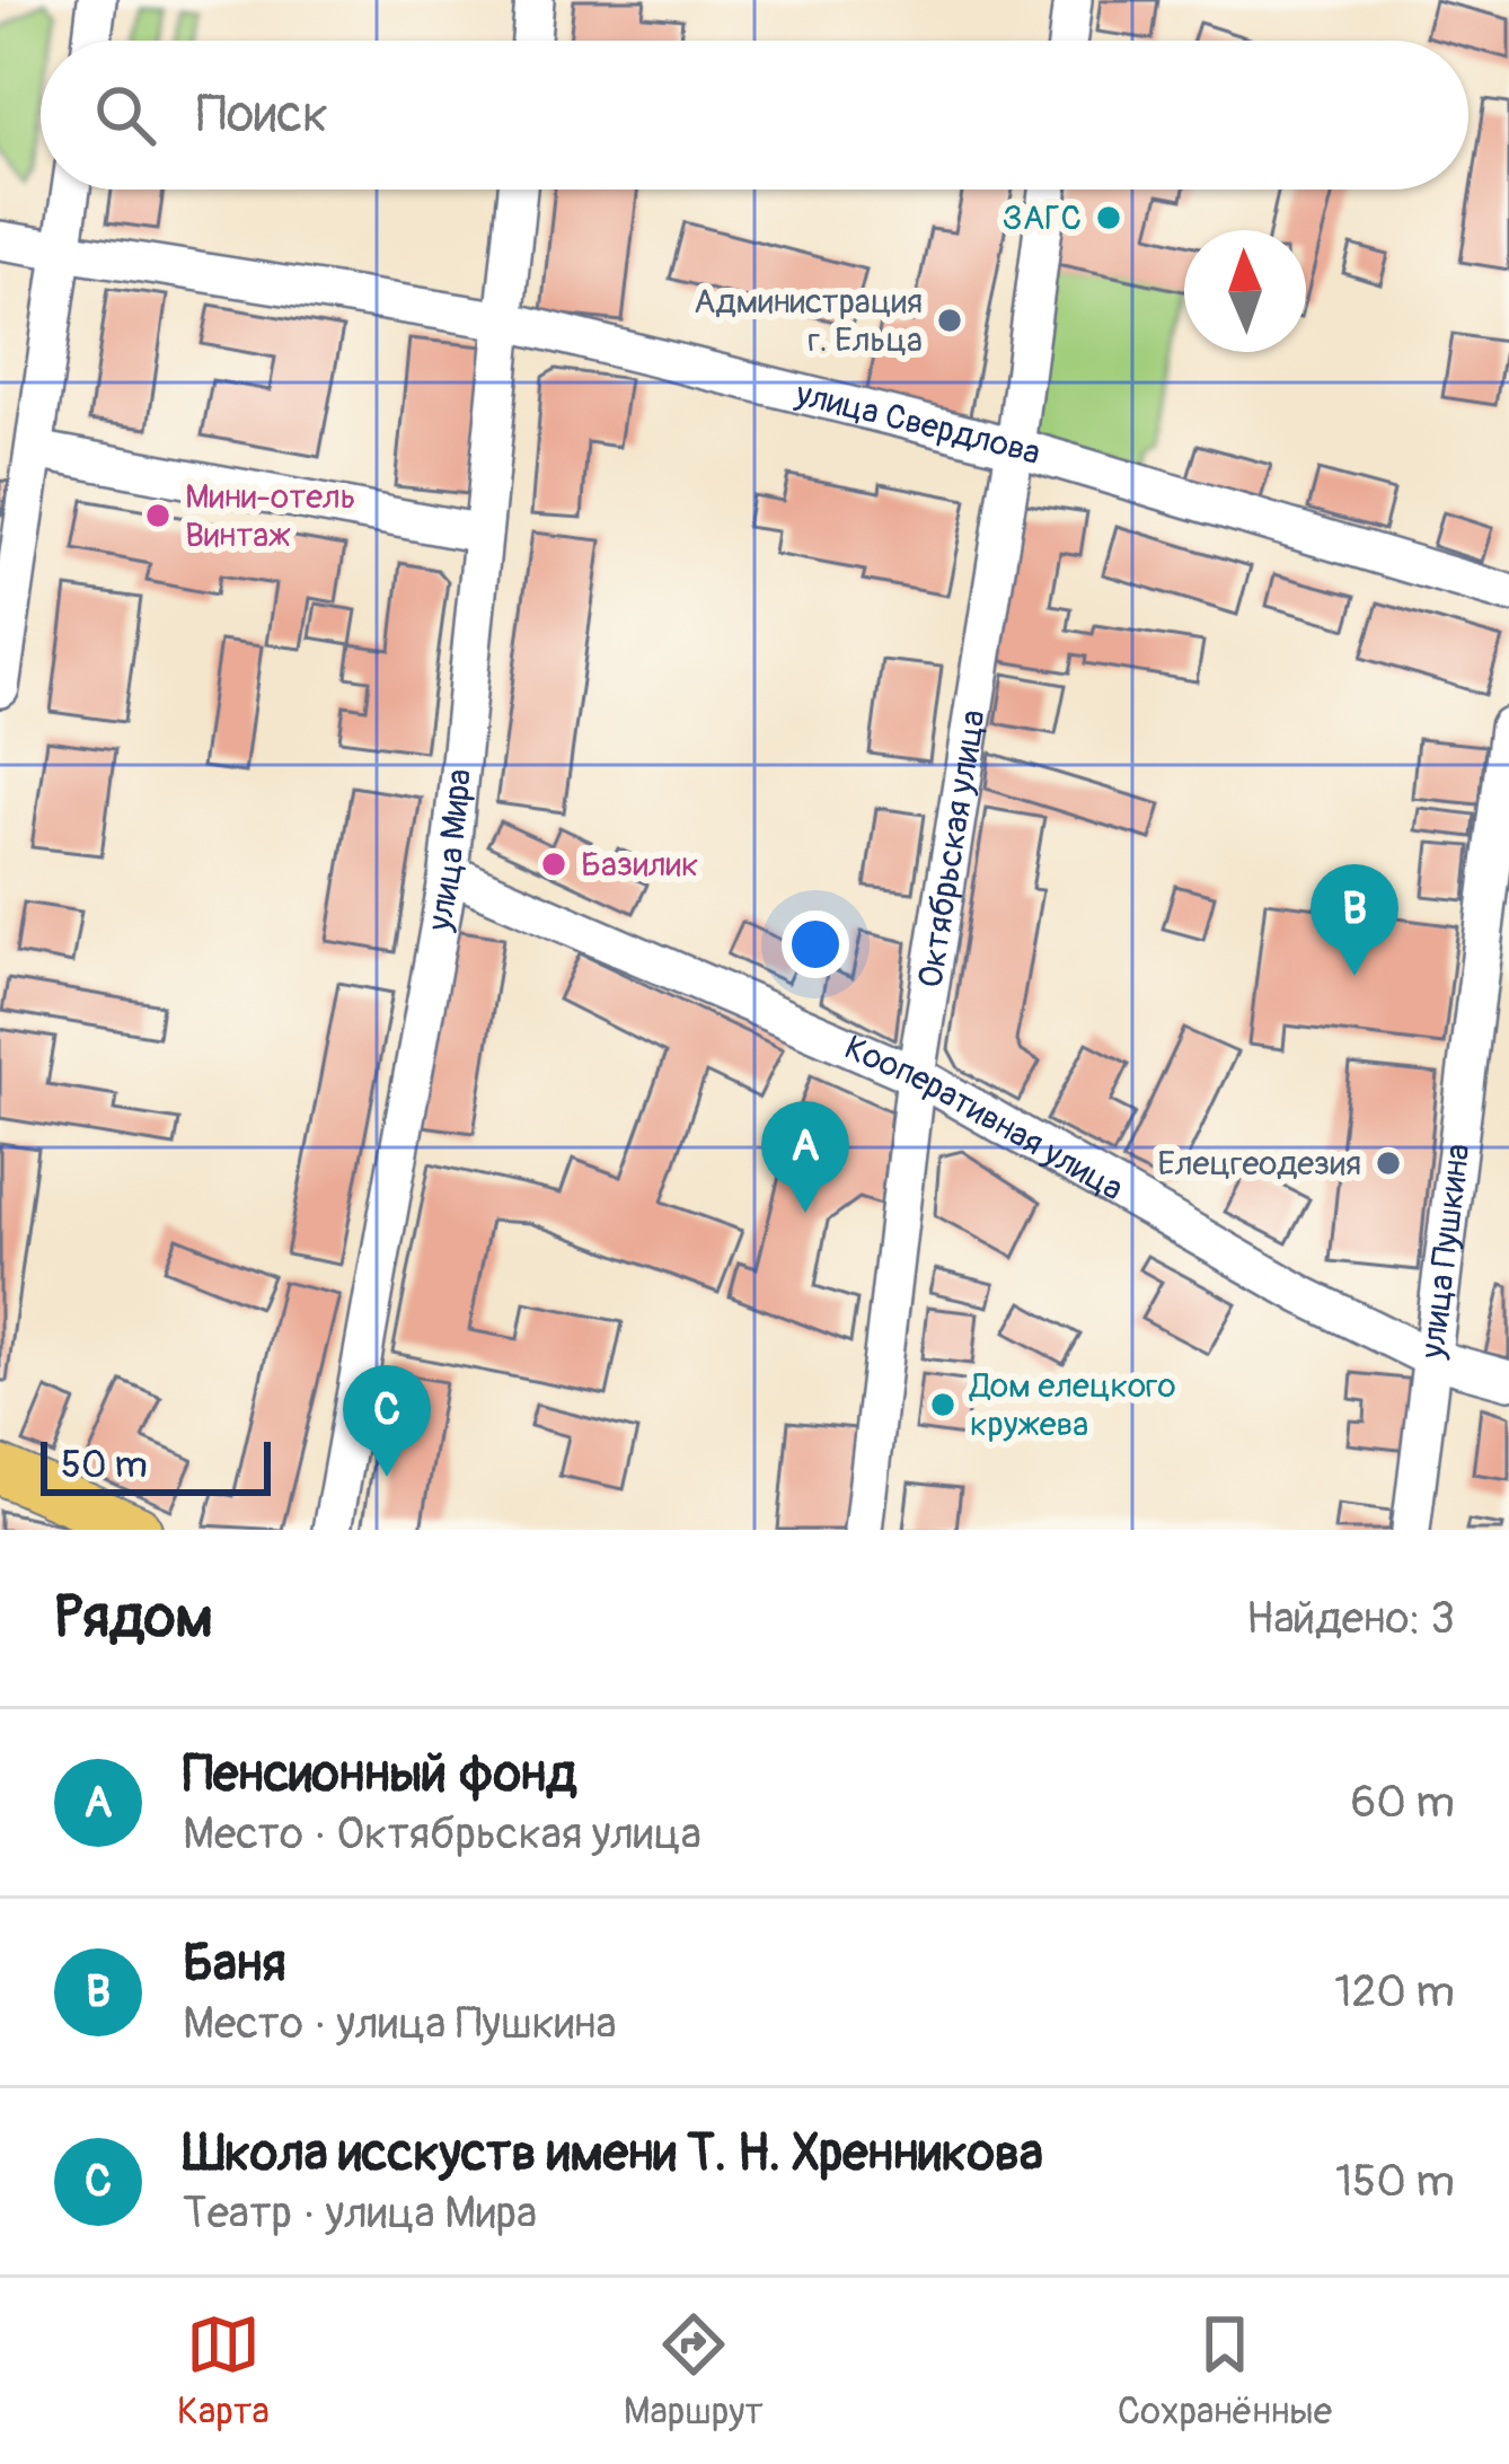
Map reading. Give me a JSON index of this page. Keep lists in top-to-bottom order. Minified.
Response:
{"streets":{"street":["улица Свердлова","Октябрьская улица","улица Мира","Кооперативная улица","улица Пушкина"]},"crossings":[["улица Свердлова","Октябрьская улица"],["улица Свердлова","улица Мира"],["Октябрьская улица","Кооперативная улица"],["улица Мира","Кооперативная улица"],["Кооперативная улица","улица Пушкина"]],"places":["ЗАГС","Администрация г. Ельца","Мини-отель Винтаж","Базилик","Елецгеодезия","Дом елецкого кружева"],"scale_bar":"50 m","north":"top","page":{"search":"Поиск","pins":["B","A","C"],"scale":"50 m","heading":["Рядом","Найдено: 3"],"list":[{"mark":"A","name":"Пенсионный фонд","note":"Место · Октябрьская улица","value":"60 m"},{"mark":"B","name":"Баня","note":"Место · улица Пушкина","value":"120 m"},{"mark":"C","name":"Школа исскуств имени Т. Н. Хренникова","note":"Театр · улица Мира","value":"150 m"}],"nav":["Карта","Маршрут","Сохранённые"]}}
